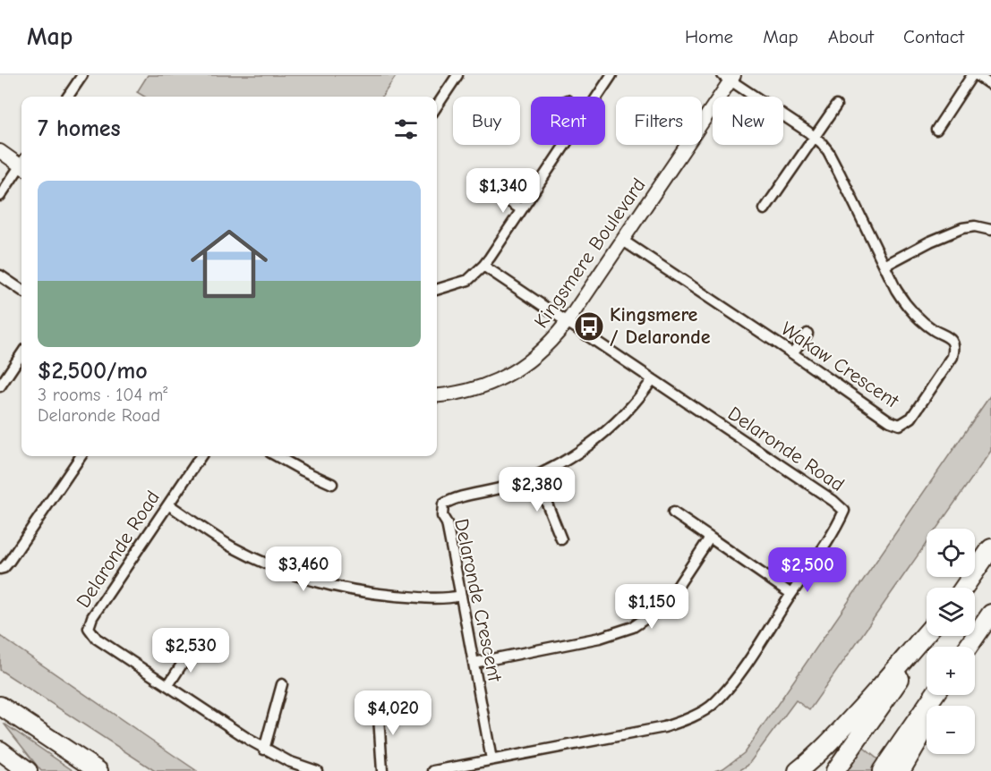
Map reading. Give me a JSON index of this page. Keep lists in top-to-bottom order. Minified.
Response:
{"streets":{"street":["Kingsmere Boulevard","Wakaw Crescent","Delaronde Road","Delaronde Crescent"]},"crossings":[["Kingsmere Boulevard","Wakaw Crescent"],["Kingsmere Boulevard","Delaronde Road"],["Delaronde Road","Delaronde Crescent"]],"places":{"bus stop":["Kingsmere / Delaronde"]},"page":{"header":"Map","nav":["Home","Map","About","Contact"],"chip":["Buy","Rent","Filters","New"],"heading":"7 homes","list":[{"name":"$2,500/mo","note":"3 rooms · 104 m² · Delaronde Road"}],"price":["$1,340","$2,380","$3,460","$2,500","$1,150","$2,530","$4,020"],"map_buttons":["+","−"]}}
